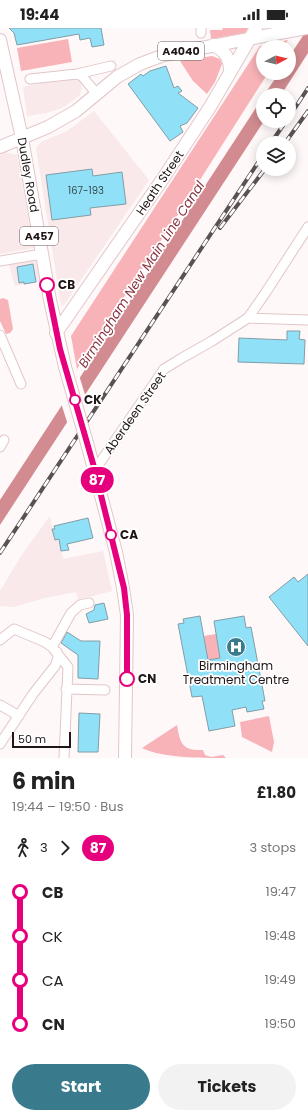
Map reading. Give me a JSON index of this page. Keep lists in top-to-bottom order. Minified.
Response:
{"streets":{"main road":["A4040","Dudley Road","Heath Street","A457"],"street":["Aberdeen Street"]},"crossings":[["A4040","Dudley Road"],["A4040","Heath Street"],["Dudley Road","Heath Street"],["Dudley Road","Aberdeen Street"]],"water":["Birmingham New Main Line Canal"],"places":{"other":["CB","CK","CA","CN"],"hospital":["Birmingham Treatment Centre"]},"lines":["bus line 87"],"house_numbers":["167-193"],"scale_bar":"50 m","north":"right","page":{"status":"19:44","on_map":"87","scale":"50 m","heading":["6 min","19:44 – 19:50 · Bus","£1.80"],"legs":["3","87","3 stops"],"list":[{"name":"CB","value":"19:47"},{"name":"CK","value":"19:48"},{"name":"CA","value":"19:49"},{"name":"CN","value":"19:50"}],"buttons":["Start","Tickets"]}}
